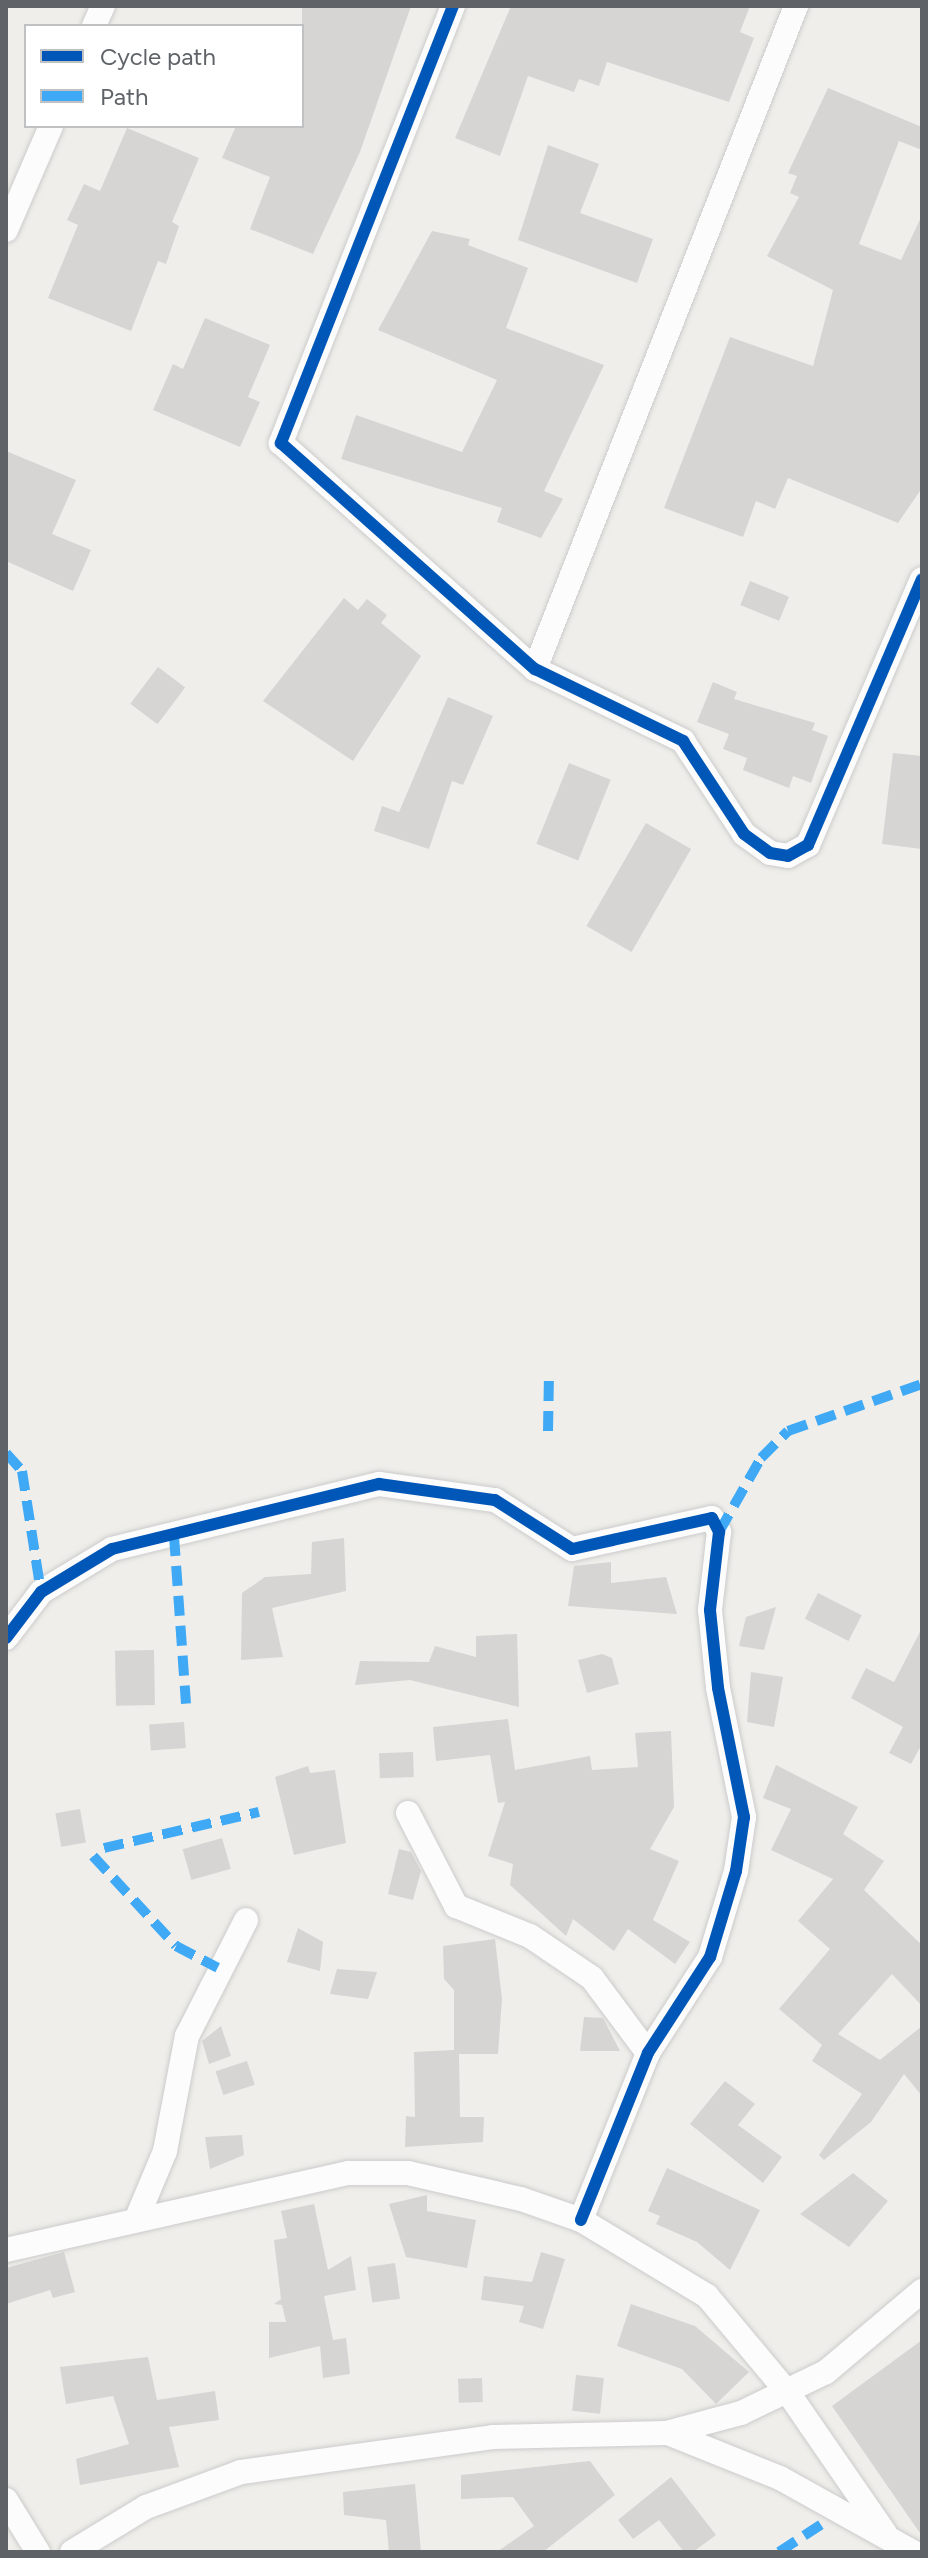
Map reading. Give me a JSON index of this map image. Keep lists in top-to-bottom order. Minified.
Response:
{"legend":["Cycle path","Path"]}
